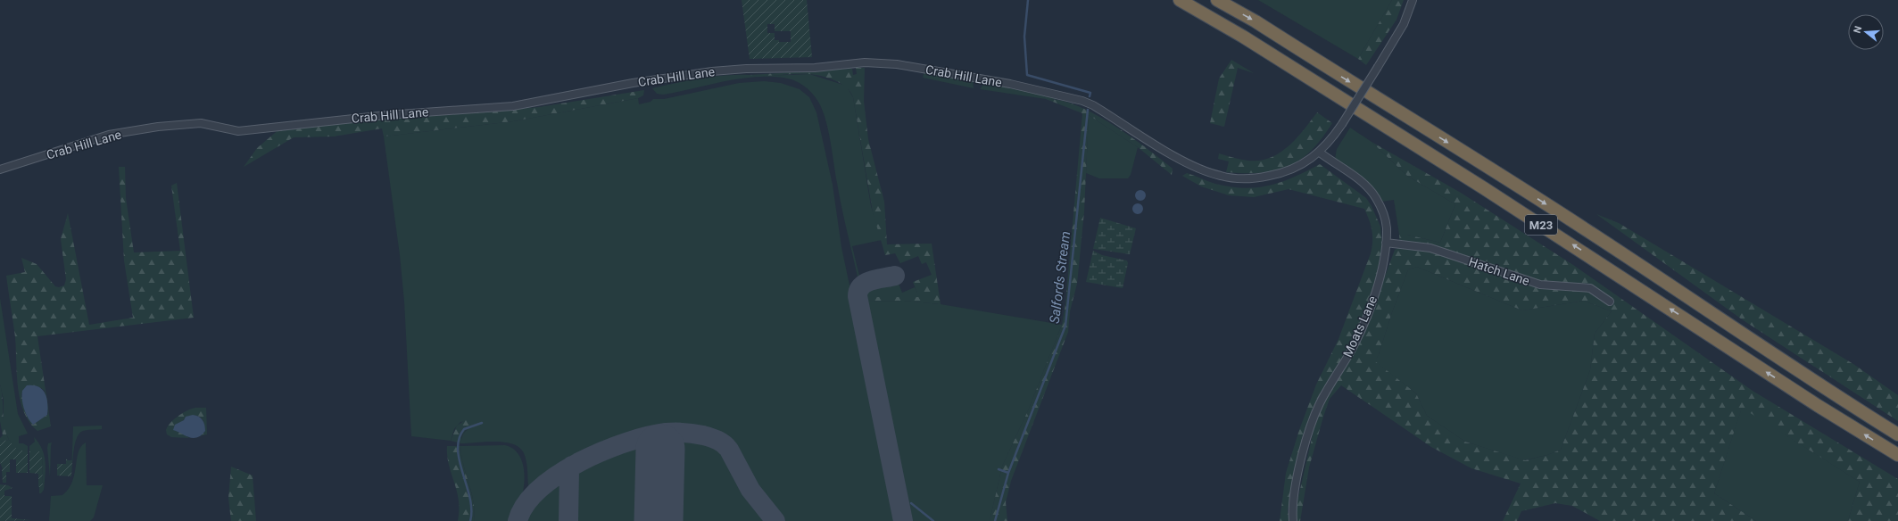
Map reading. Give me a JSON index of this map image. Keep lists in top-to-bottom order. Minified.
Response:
{"streets":{"highway":["M23"],"street":["Crab Hill Lane","Hatch Lane","Moats Lane"]},"crossings":[["Crab Hill Lane","Moats Lane"],["Hatch Lane","Moats Lane"]],"water":["Salfords Stream"],"north":"left"}
